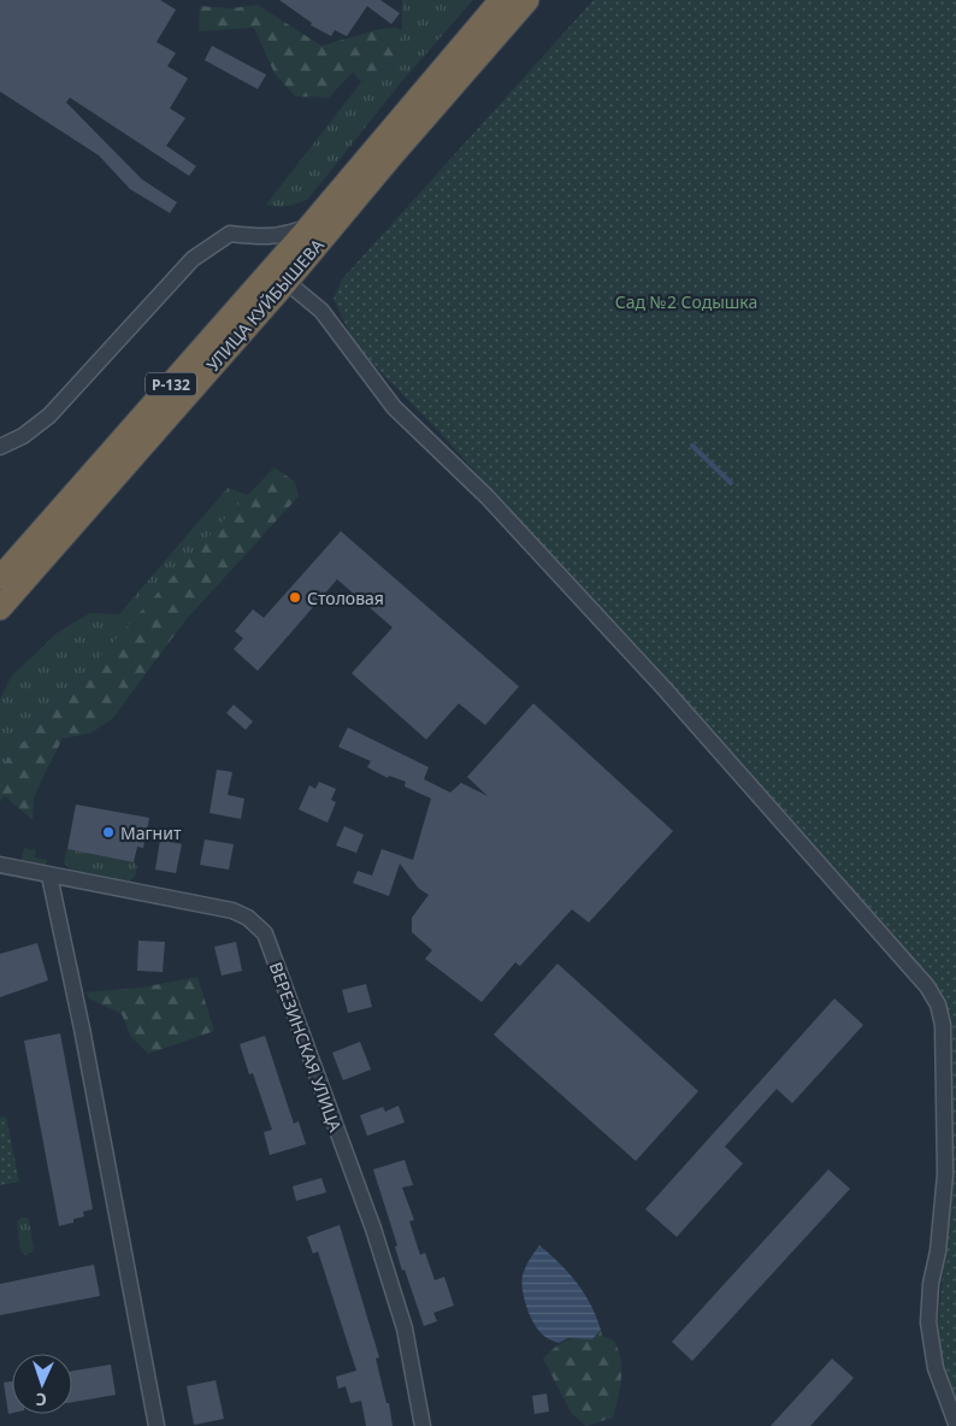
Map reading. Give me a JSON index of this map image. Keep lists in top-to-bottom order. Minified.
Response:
{"streets":{"highway":["УЛИЦА КУЙБЫШЕВА","Р-132"],"street":["ВЕРЕЗИНСКАЯ УЛИЦА"]},"parks":["Сад №2 Содышка"],"places":["Столовая","Магнит"],"north":"bottom"}
